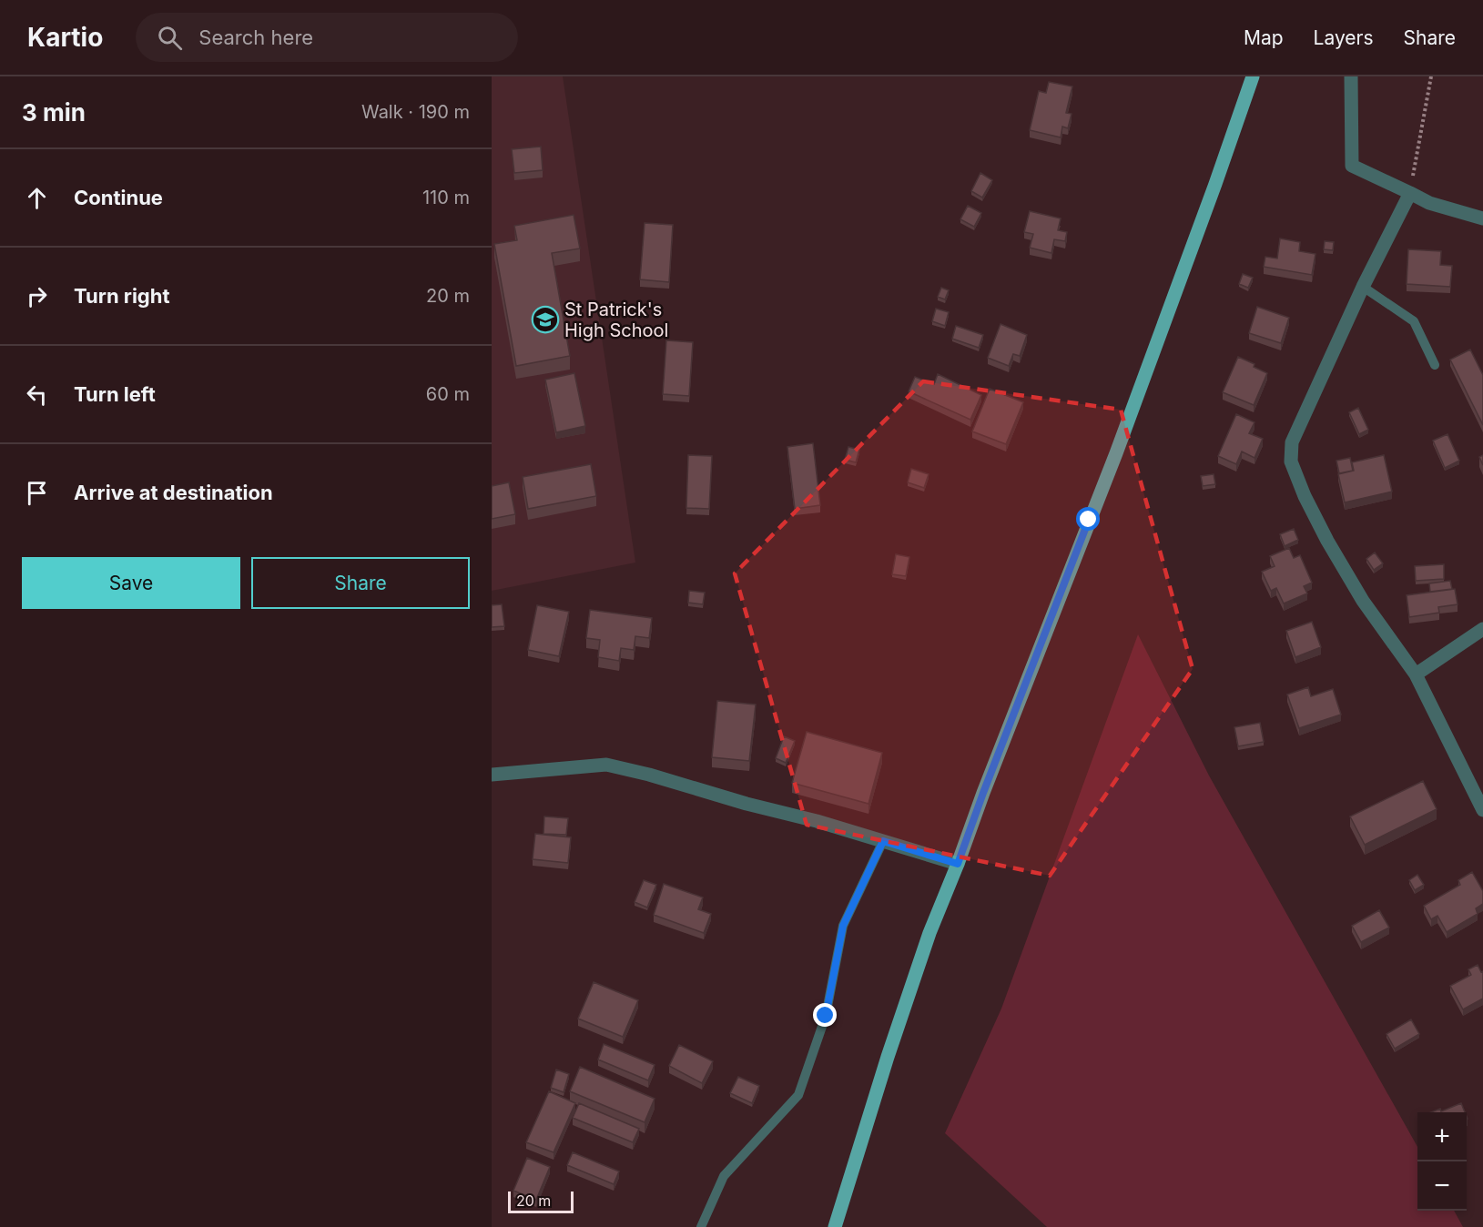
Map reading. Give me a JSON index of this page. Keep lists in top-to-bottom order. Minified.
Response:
{"places":{"school or university":["St Patrick's High School"]},"scale_bar":"20 m","page":{"header":"Kartio","search":"Search here","nav":["Map","Layers","Share"],"heading":["3 min","Walk · 190 m"],"list":[["Continue","110 m"],["Turn right","20 m"],["Turn left","60 m"],"Arrive at destination"],"buttons":["Save","Share"],"map_buttons":["+","−"],"scale":"20 m"}}
